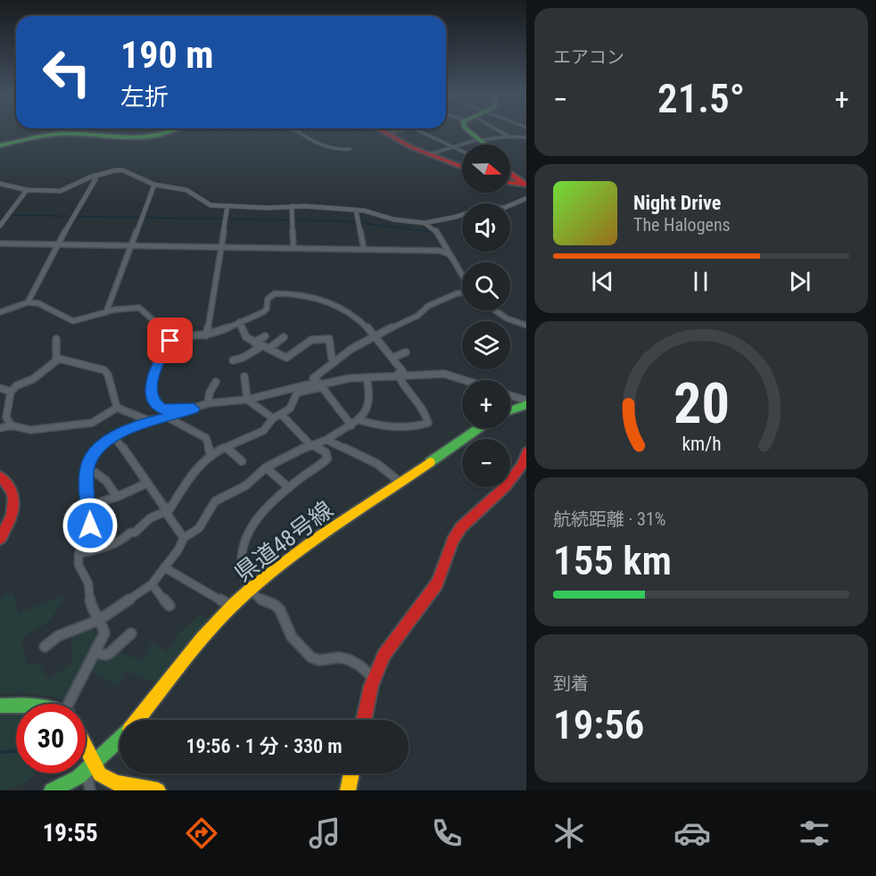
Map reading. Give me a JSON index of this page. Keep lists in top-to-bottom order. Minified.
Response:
{"streets":{"main road":["県道48号線"]},"north":"right","page":{"tile":["エアコン",["航続距離 · 31%","155 km"],["到着","19:56"]],"turn":["190 m","左折"],"heat":["−","21.5°","+"],"map_buttons":["+","−"],"song":["Night Drive","The Halogens"],"limit":"30","trip":"19:56 · 1 分 · 330 m","tabs":"19:55","gauge":["20","km/h"]}}
